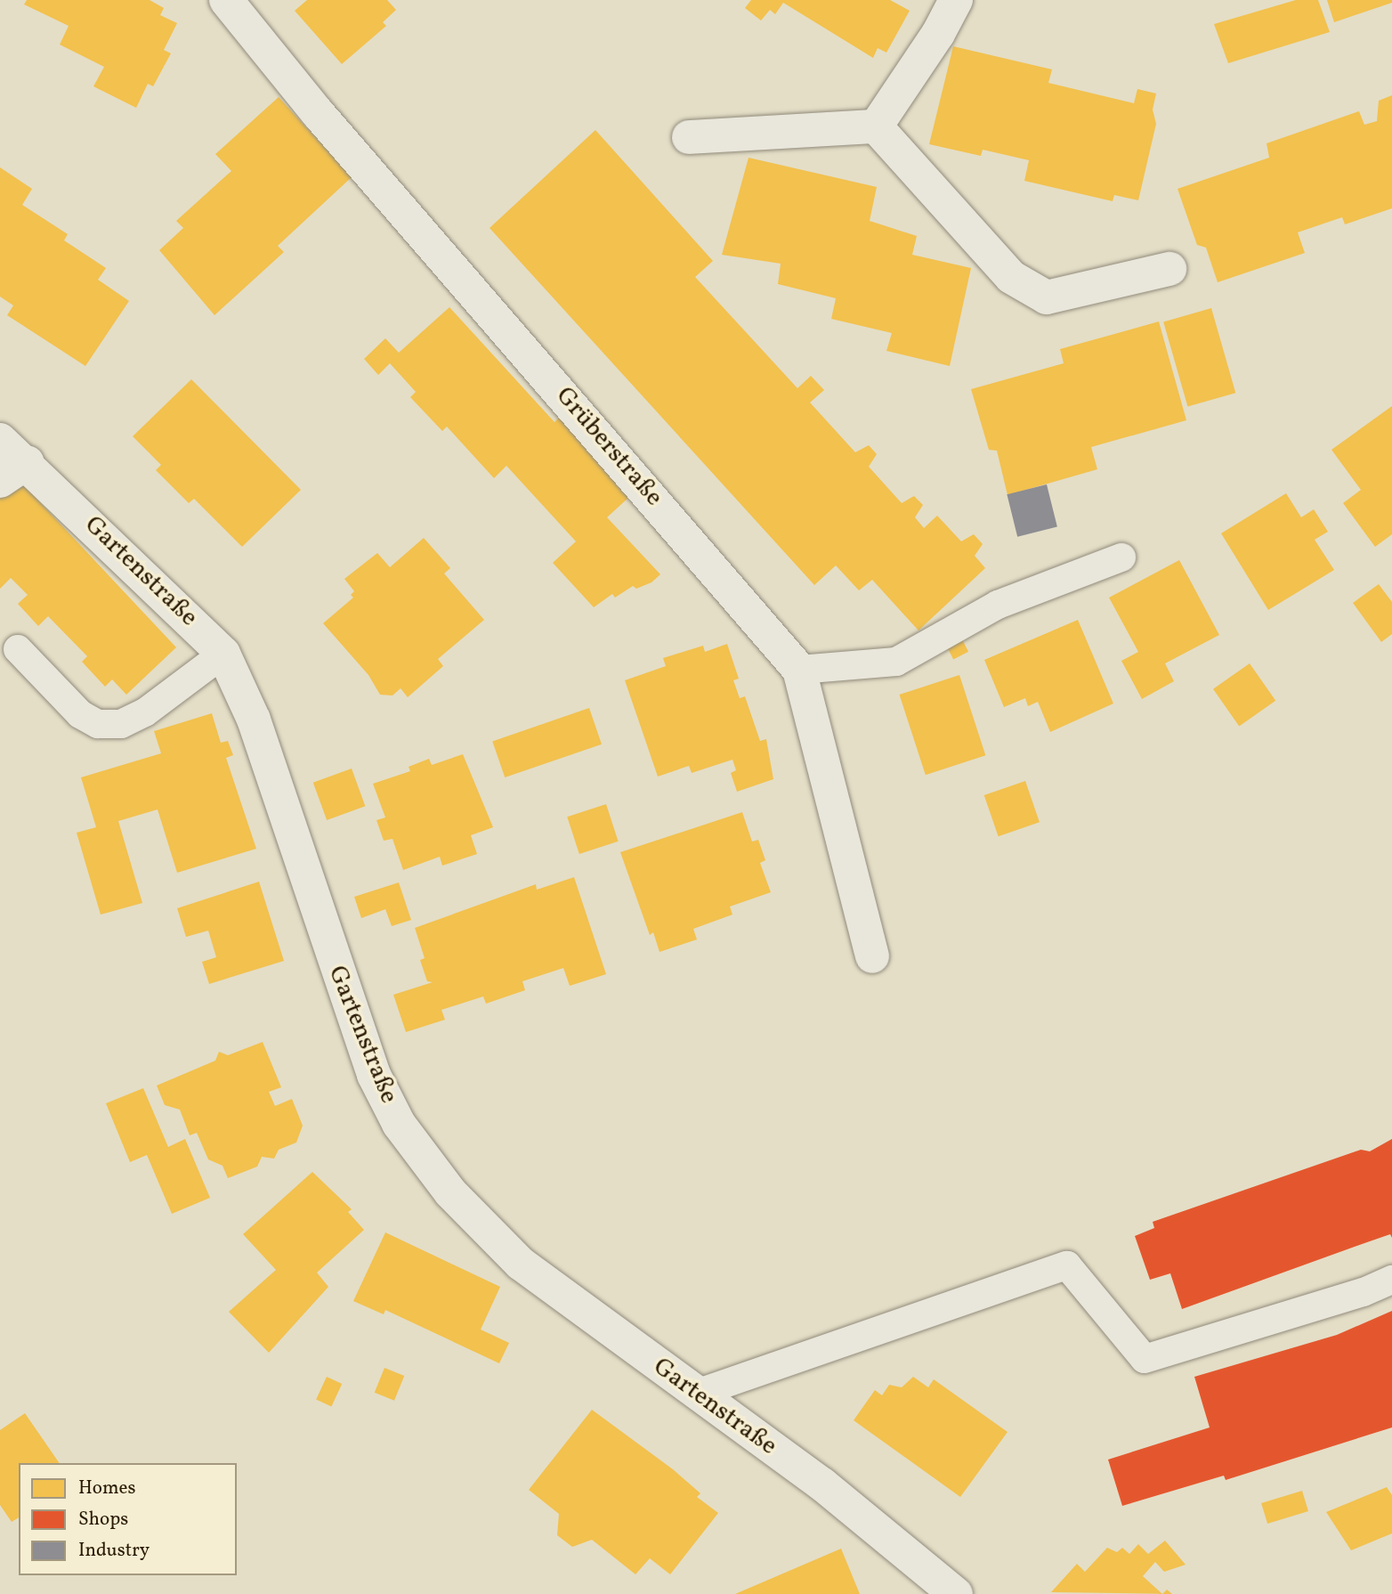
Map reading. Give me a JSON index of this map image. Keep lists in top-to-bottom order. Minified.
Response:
{"streets":{"street":["Grüberstraße","Gartenstraße"]},"legend":["Homes","Shops","Industry"]}
